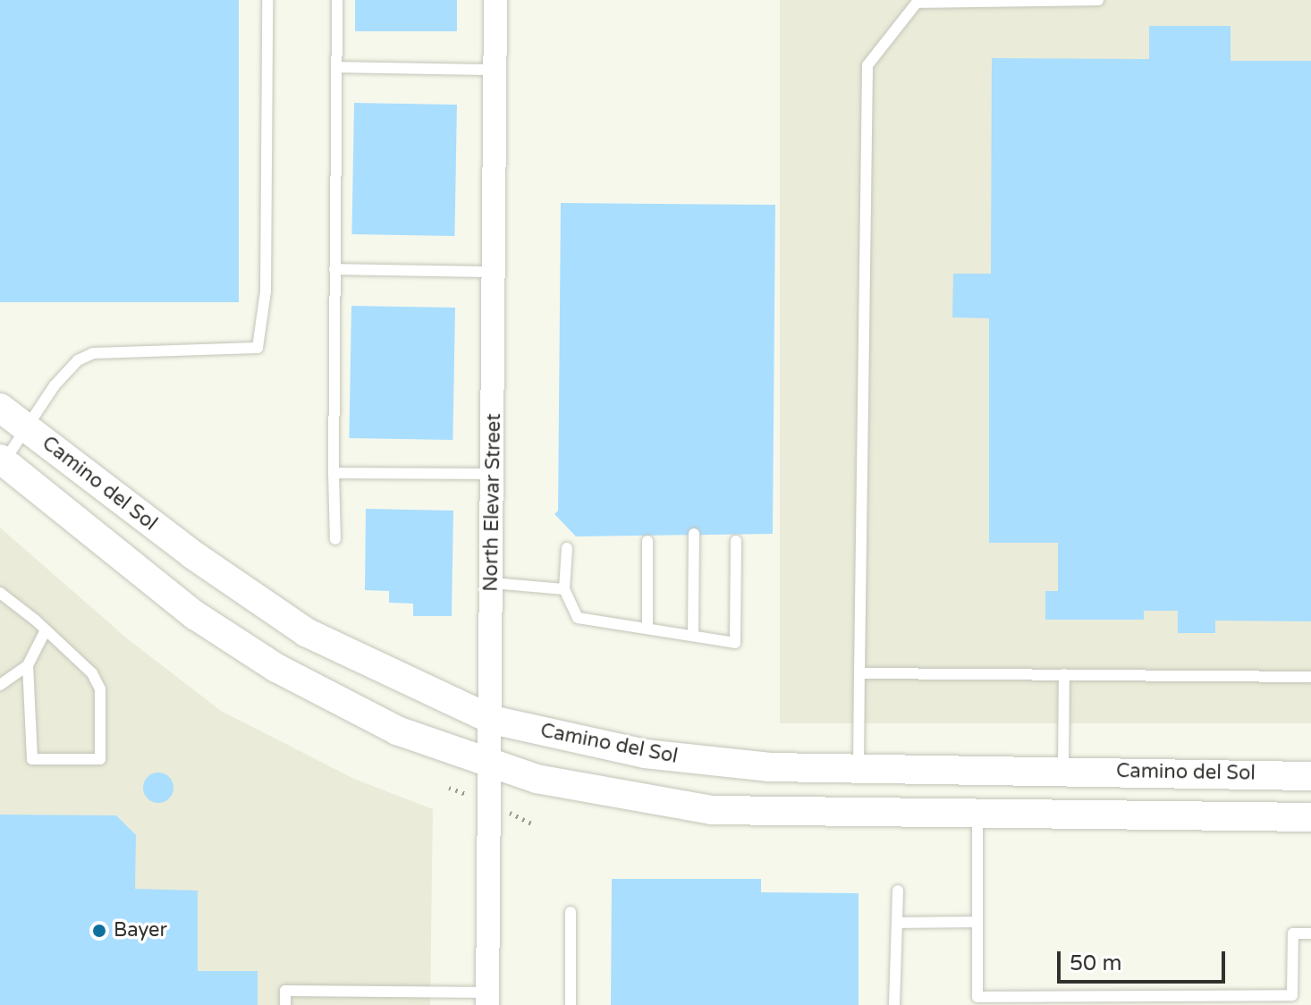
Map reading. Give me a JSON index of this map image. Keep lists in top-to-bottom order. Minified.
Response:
{"streets":{"street":["Camino del Sol","North Elevar Street"]},"crossings":[["Camino del Sol","North Elevar Street"]],"places":["Bayer"],"scale_bar":"50 m"}
